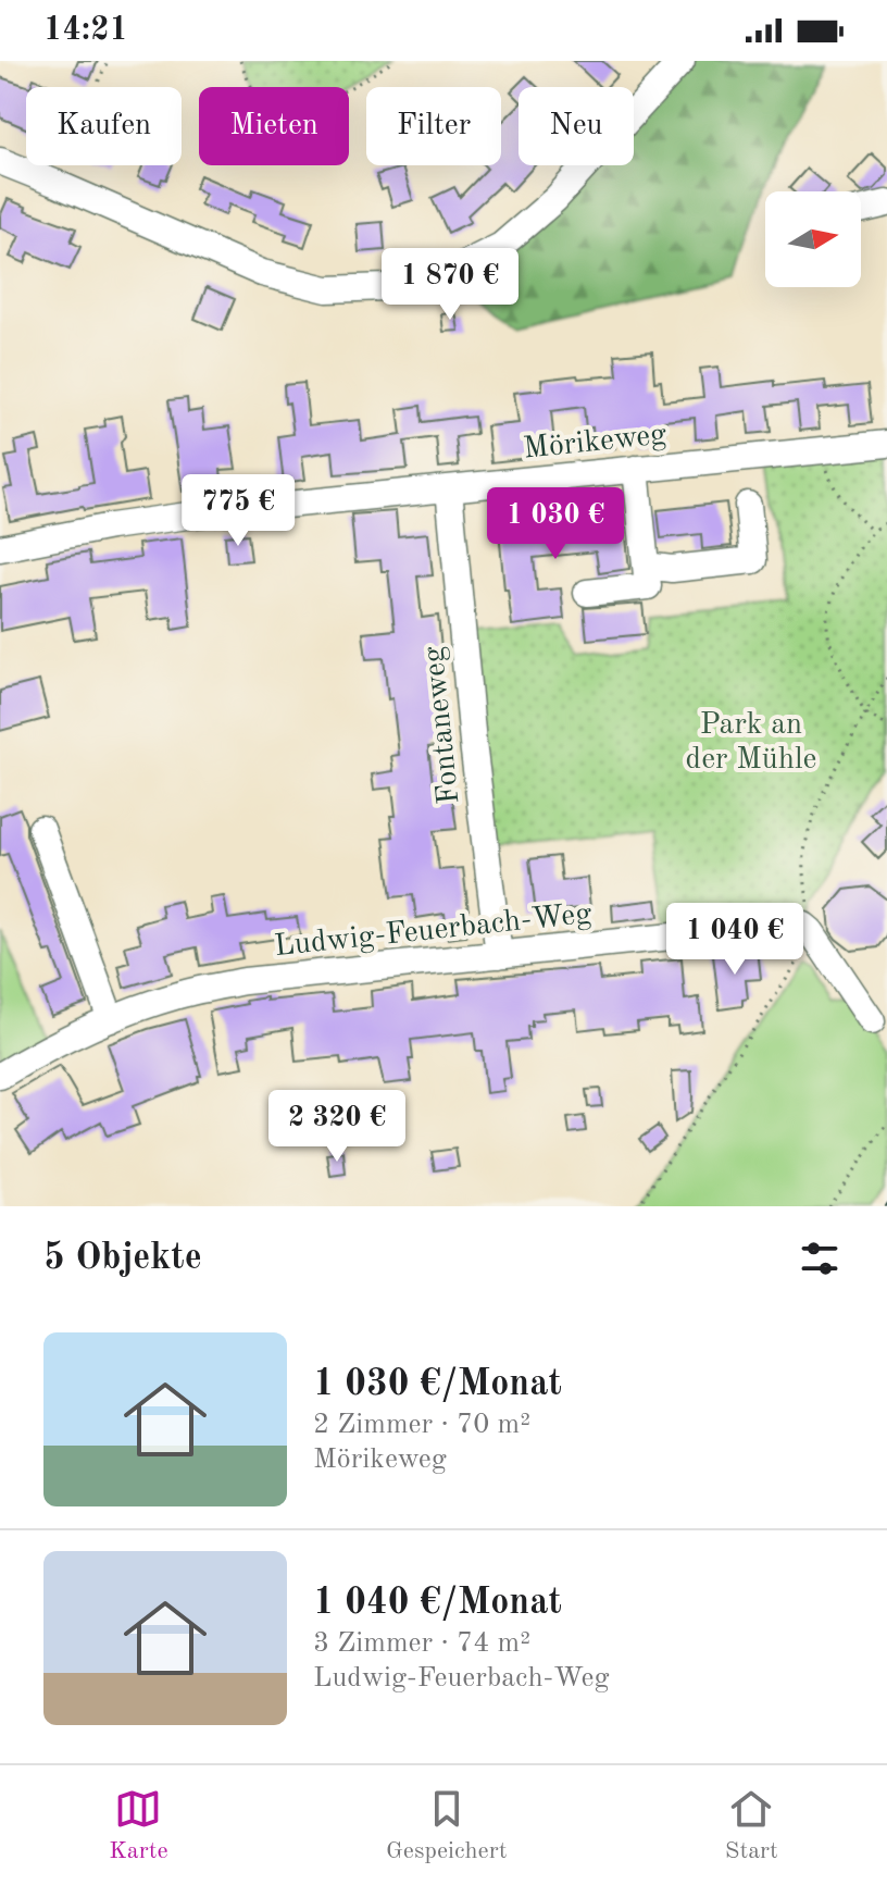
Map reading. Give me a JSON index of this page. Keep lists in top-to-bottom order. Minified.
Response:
{"streets":{"street":["Mörikeweg","Fontaneweg","Ludwig-Feuerbach-Weg"]},"crossings":[["Mörikeweg","Fontaneweg"],["Fontaneweg","Ludwig-Feuerbach-Weg"]],"parks":["Park an der Mühle"],"north":"right","page":{"status":"14:21","chip":["Kaufen","Mieten","Filter","Neu"],"price":["1 870 €","775 €","1 030 €","1 040 €","2 320 €"],"heading":"5 Objekte","list":[{"name":"1 030 €/Monat","note":"2 Zimmer · 70 m² · Mörikeweg"},{"name":"1 040 €/Monat","note":"3 Zimmer · 74 m² · Ludwig-Feuerbach-Weg"}],"tabs":["Karte","Gespeichert","Start"]}}
